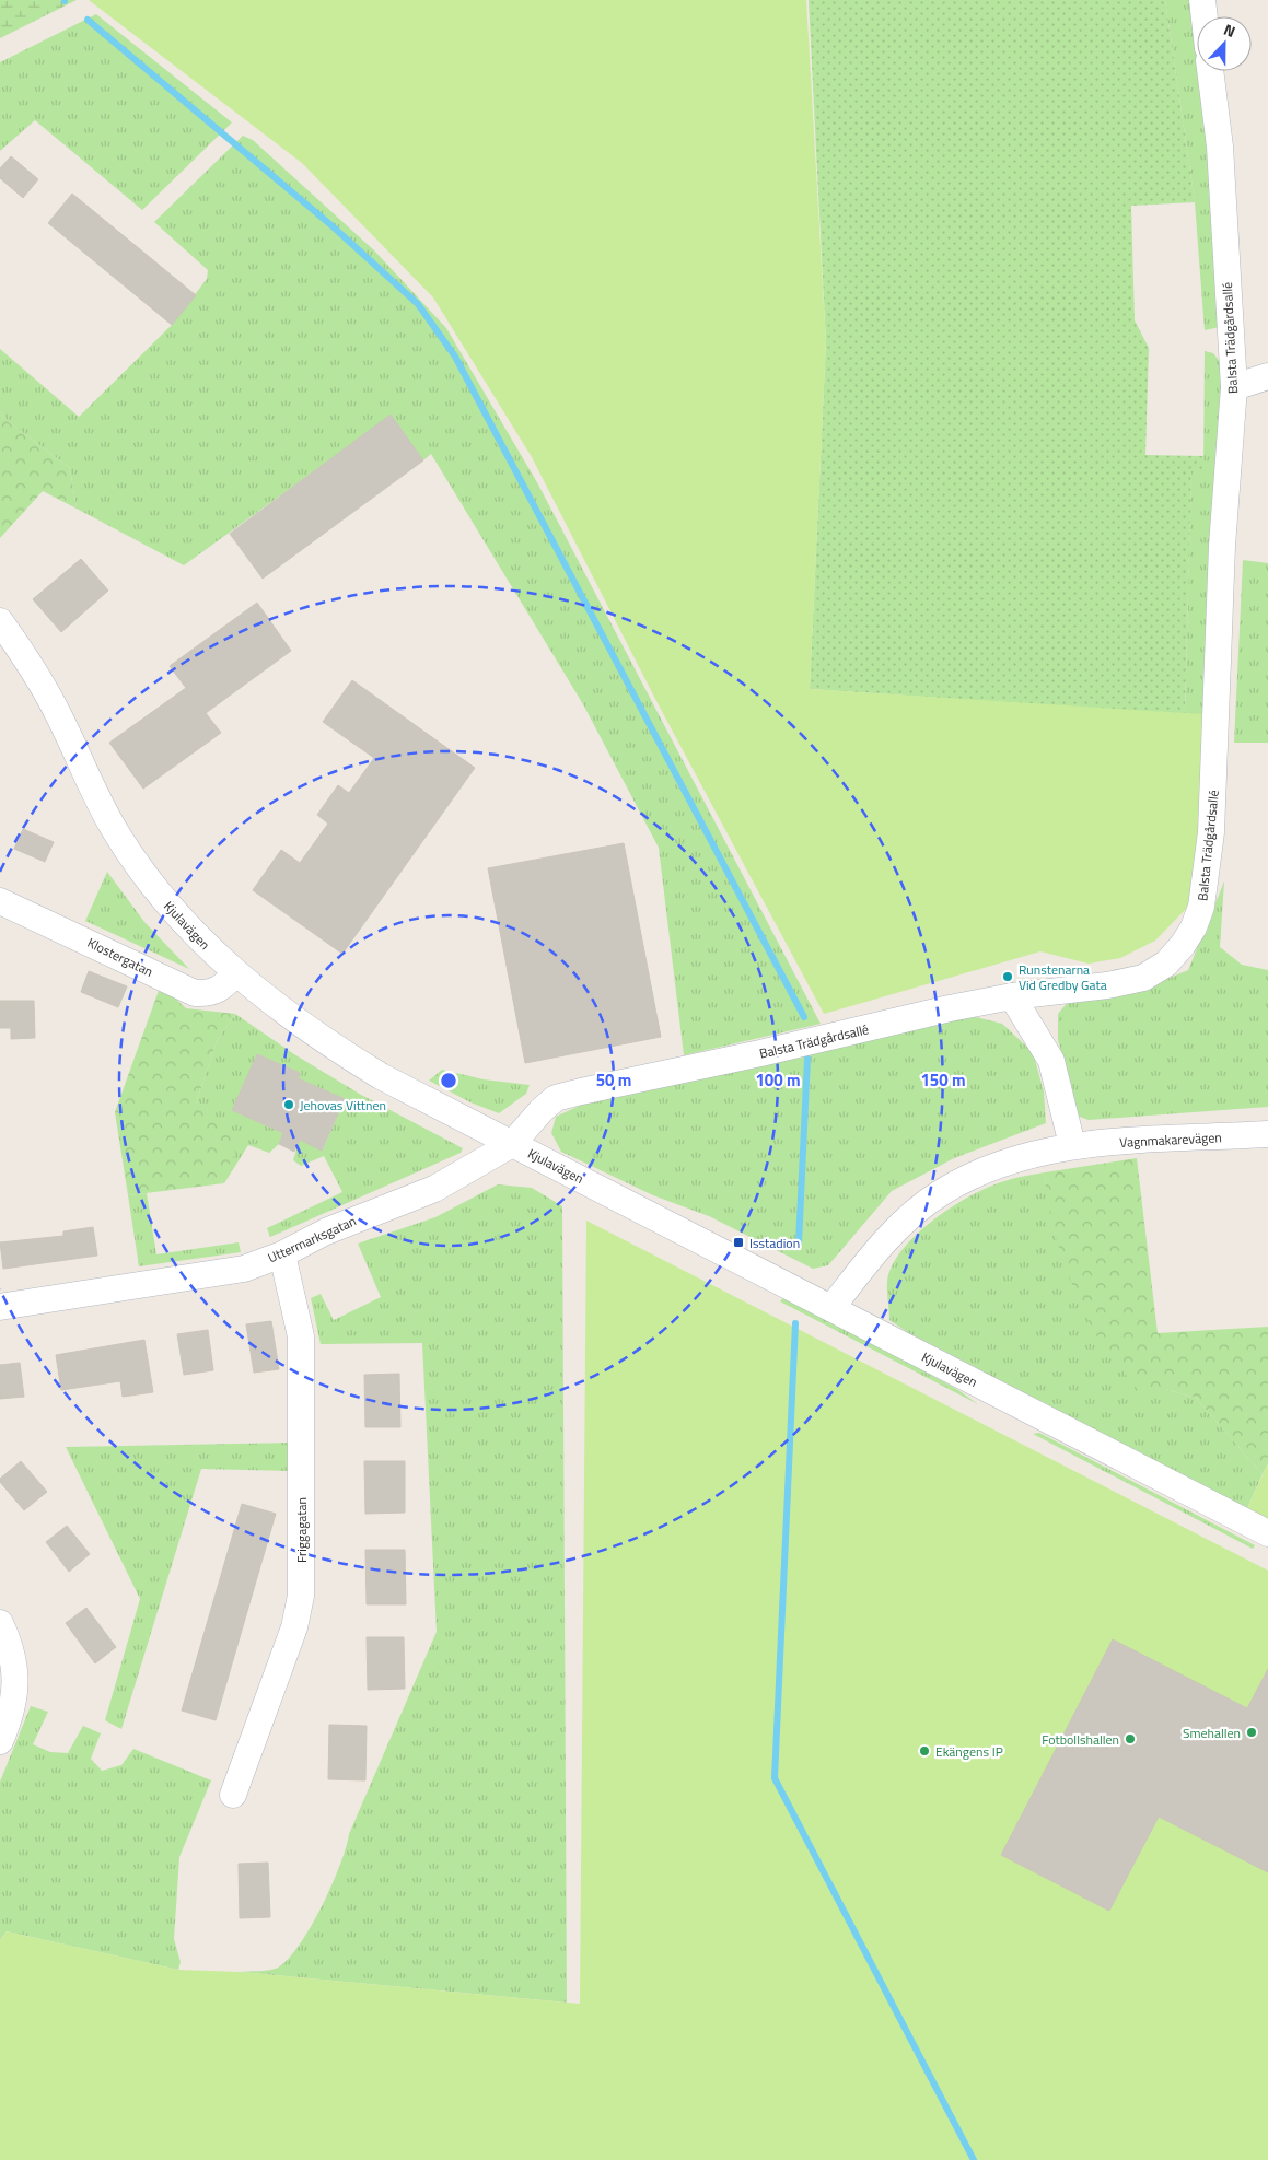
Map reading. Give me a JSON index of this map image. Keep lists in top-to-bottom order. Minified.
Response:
{"streets":{"street":["Balsta Trädgårdsallé","Kjulavägen","Klostergatan","Vagnmakarevägen","Uttermarksgatan","Friggagatan"]},"crossings":[["Balsta Trädgårdsallé","Kjulavägen"],["Balsta Trädgårdsallé","Uttermarksgatan"],["Kjulavägen","Klostergatan"],["Kjulavägen","Vagnmakarevägen"],["Kjulavägen","Uttermarksgatan"],["Uttermarksgatan","Friggagatan"]],"places":{"other":["Runstenarna Vid Gredby Gata","Jehovas Vittnen","Smehallen","Fotbollshallen","Ekängens IP"],"transit":["Isstadion"]},"north":"top","rings":["50 m","100 m","150 m"]}
